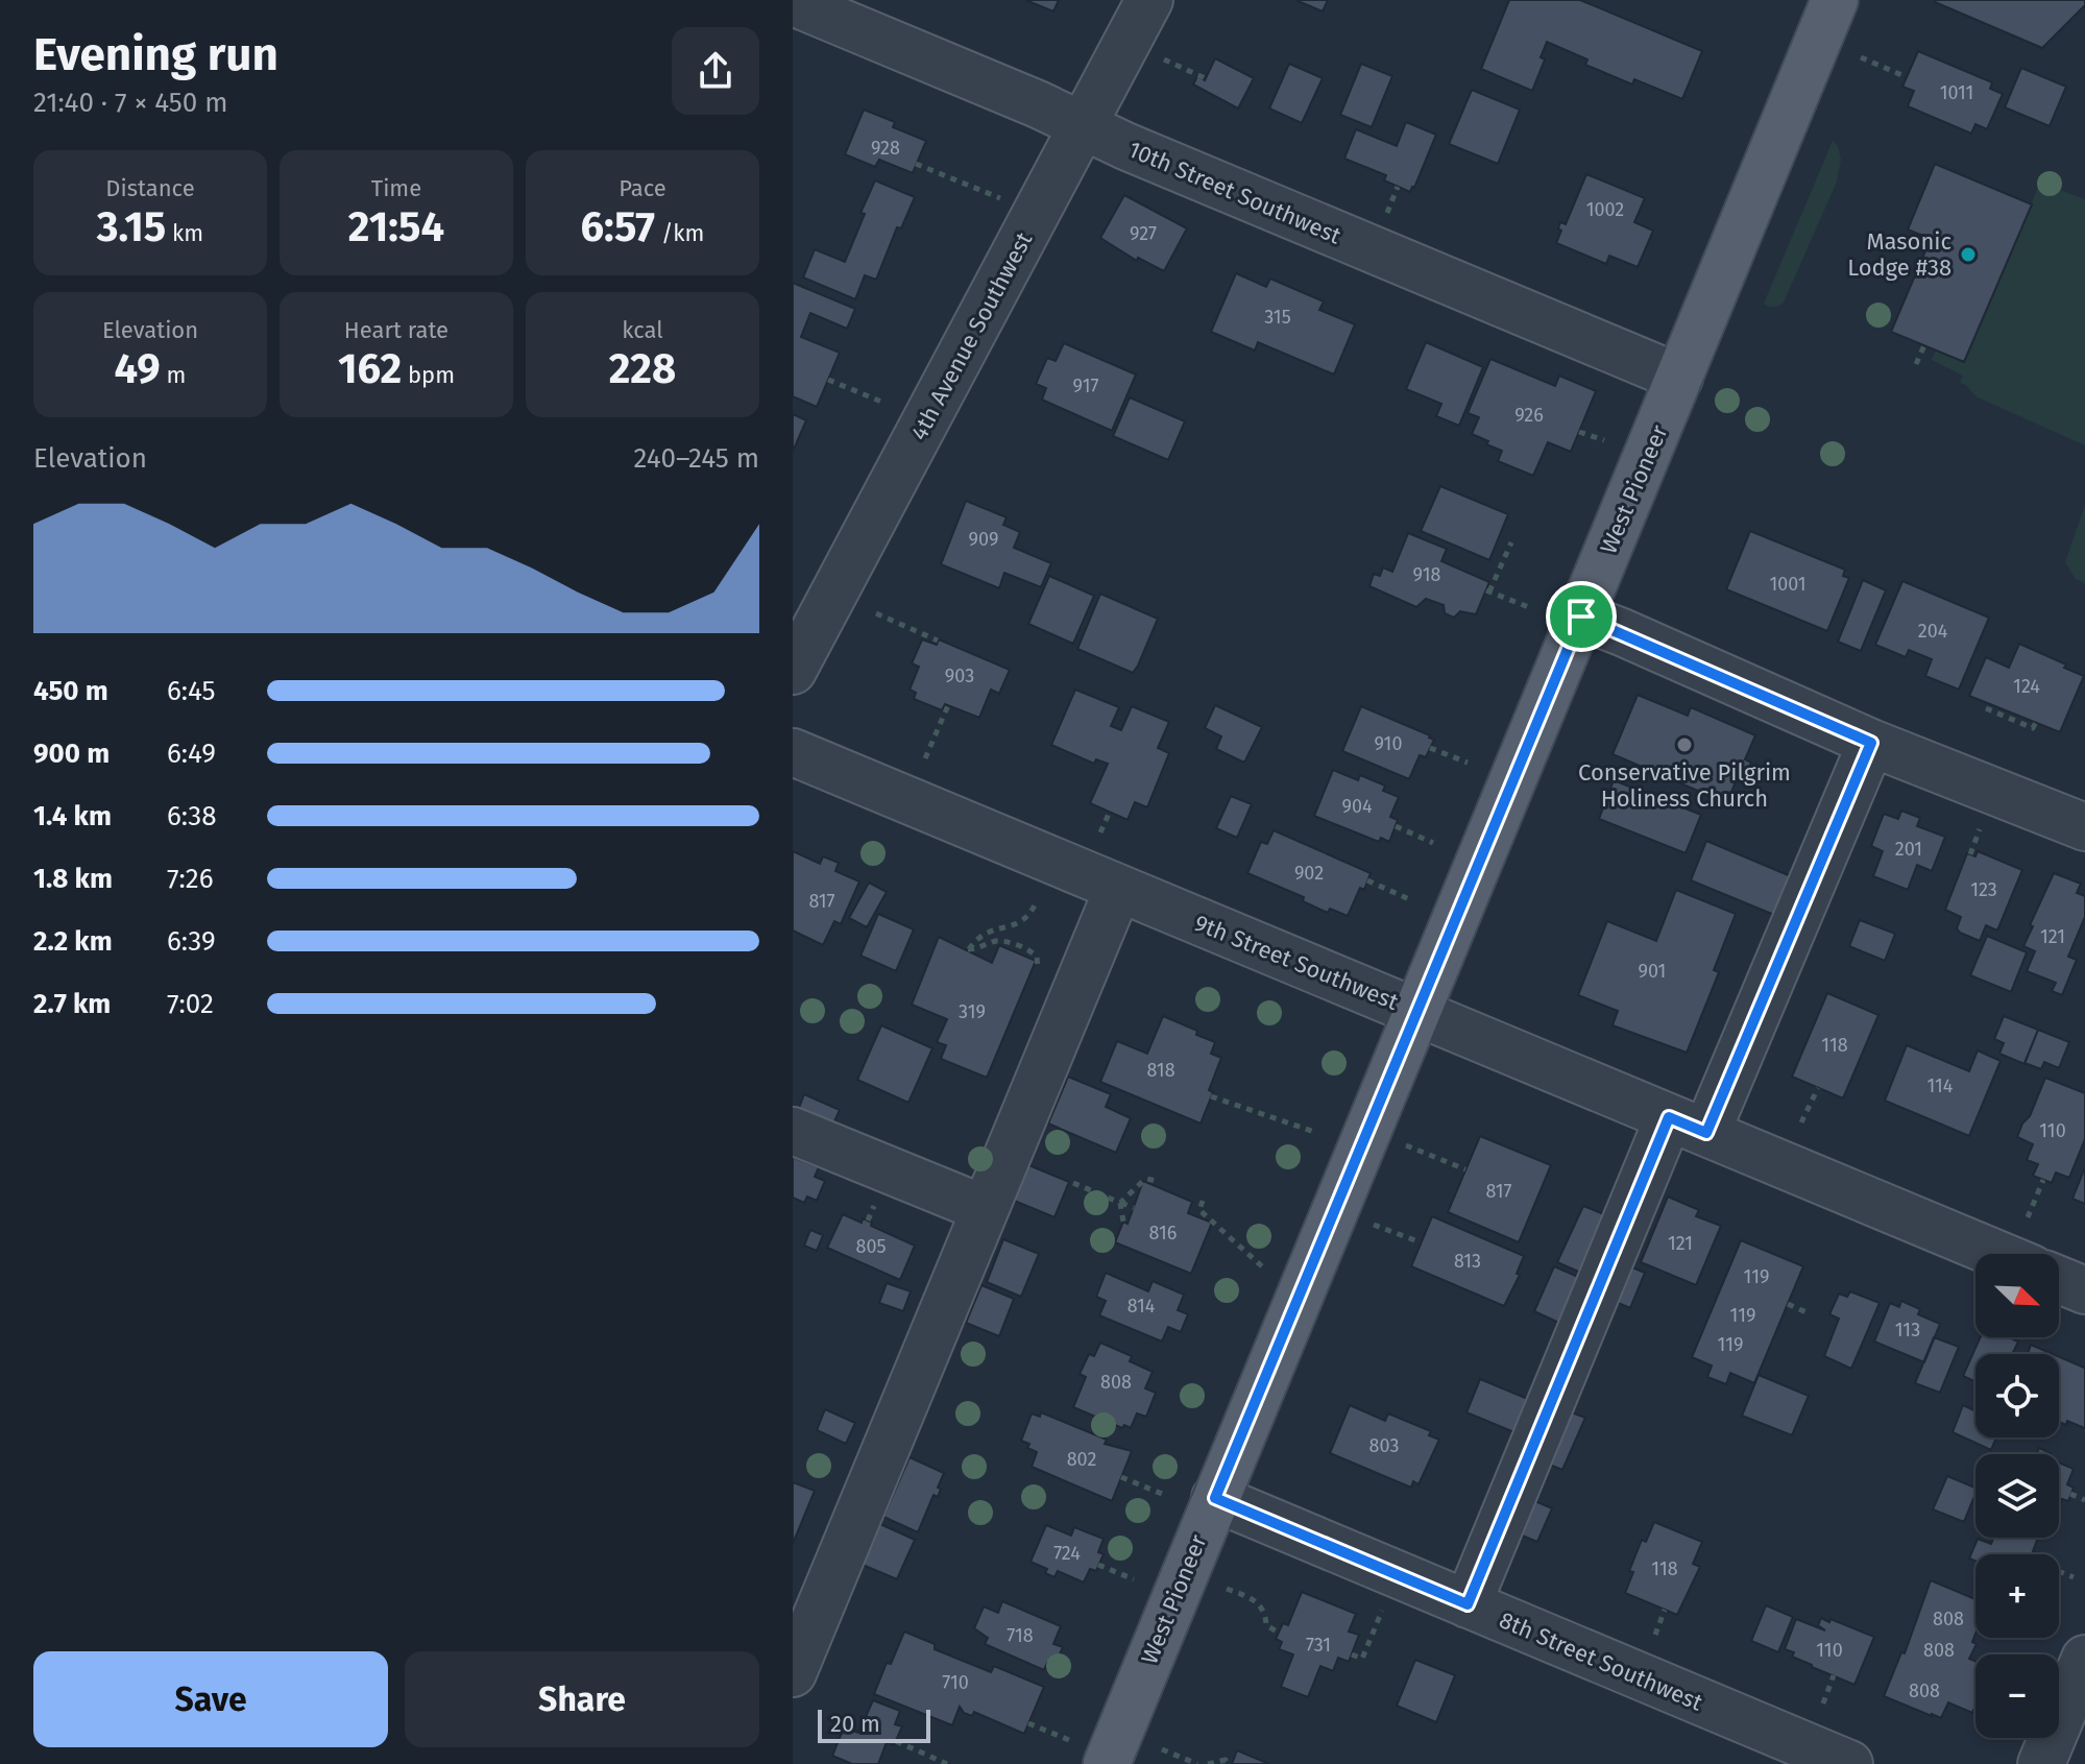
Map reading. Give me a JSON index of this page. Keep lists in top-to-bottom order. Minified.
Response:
{"streets":{"main road":["West Pioneer"],"street":["10th Street Southwest","4th Avenue Southwest","9th Street Southwest","8th Street Southwest"]},"crossings":[["10th Street Southwest","4th Avenue Southwest"],["10th Street Southwest","West Pioneer"],["West Pioneer","9th Street Southwest"],["West Pioneer","8th Street Southwest"]],"places":["Masonic Lodge #38","Conservative Pilgrim Holiness Church"],"house_numbers":["1011","928","1002","927","315","917","926","909","918","1001","204","903","124","910","904","201","902","123","817","121","901","319","118","818","114","110","817","816","121","805","813","119","814","119","113","119","808","803","802","724","118","808","718","731","110","808","710","808"],"scale_bar":"20 m","north":"bottom right","page":{"heading":["Evening run","21:40 · 7 × 450 m"],"stats":[["Distance","3.15 km"],["Time","21:54"],["Pace","6:57 /km"],["Elevation","49 m"],["Heart rate","162 bpm"],["kcal","228"]],"chart":["Elevation","240–245 m"],"list":[{"name":"450 m","note":"6:45"},{"name":"900 m","note":"6:49"},{"name":"1.4 km","note":"6:38"},{"name":"1.8 km","note":"7:26"},{"name":"2.2 km","note":"6:39"},{"name":"2.7 km","note":"7:02"}],"map_buttons":["+","−"],"buttons":["Save","Share"],"scale":"20 m"}}
